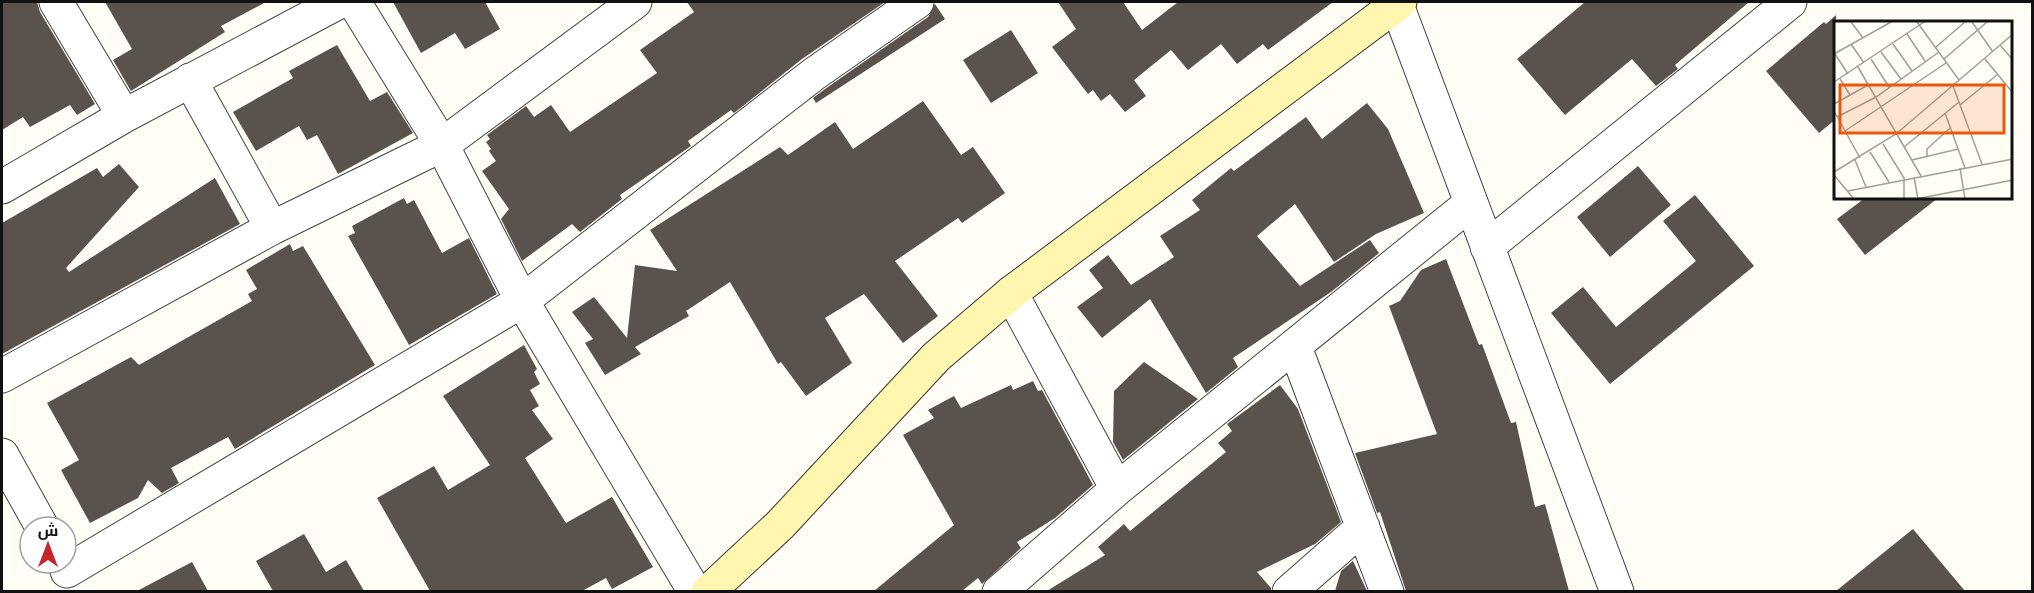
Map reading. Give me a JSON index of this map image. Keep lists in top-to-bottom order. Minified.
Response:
{"north":"top"}
